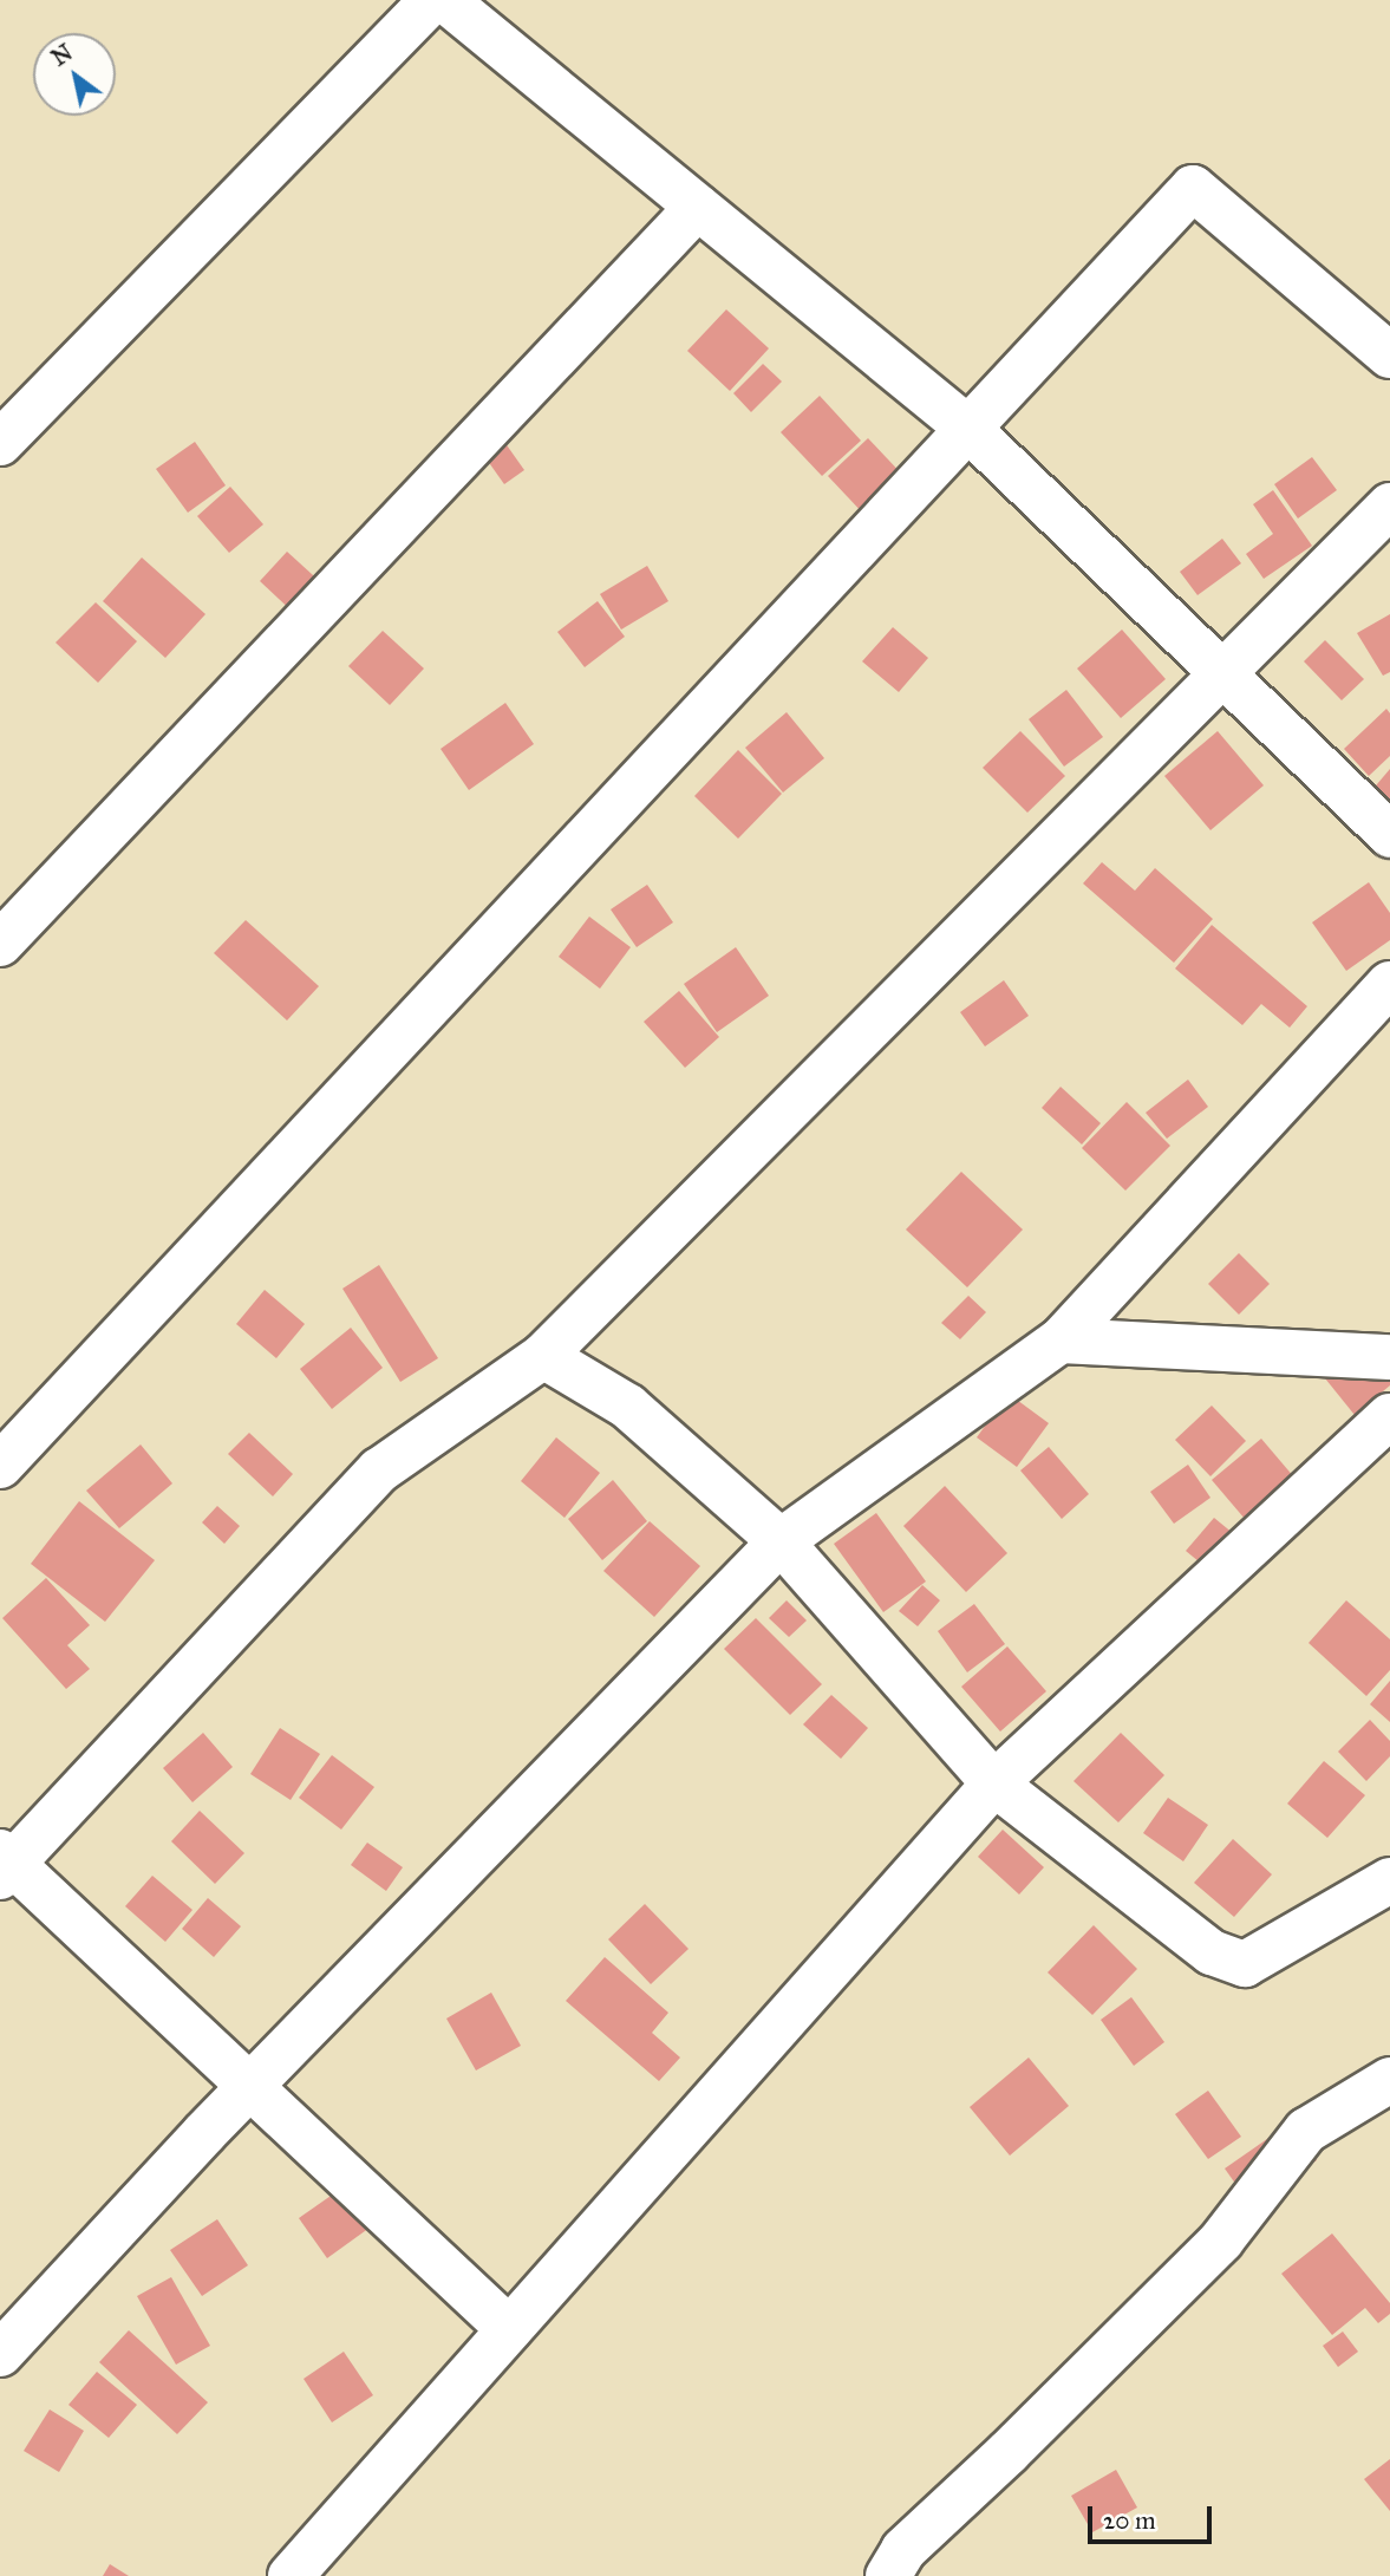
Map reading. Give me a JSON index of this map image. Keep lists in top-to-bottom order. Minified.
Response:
{"scale_bar":"20 m","north":"top left"}
